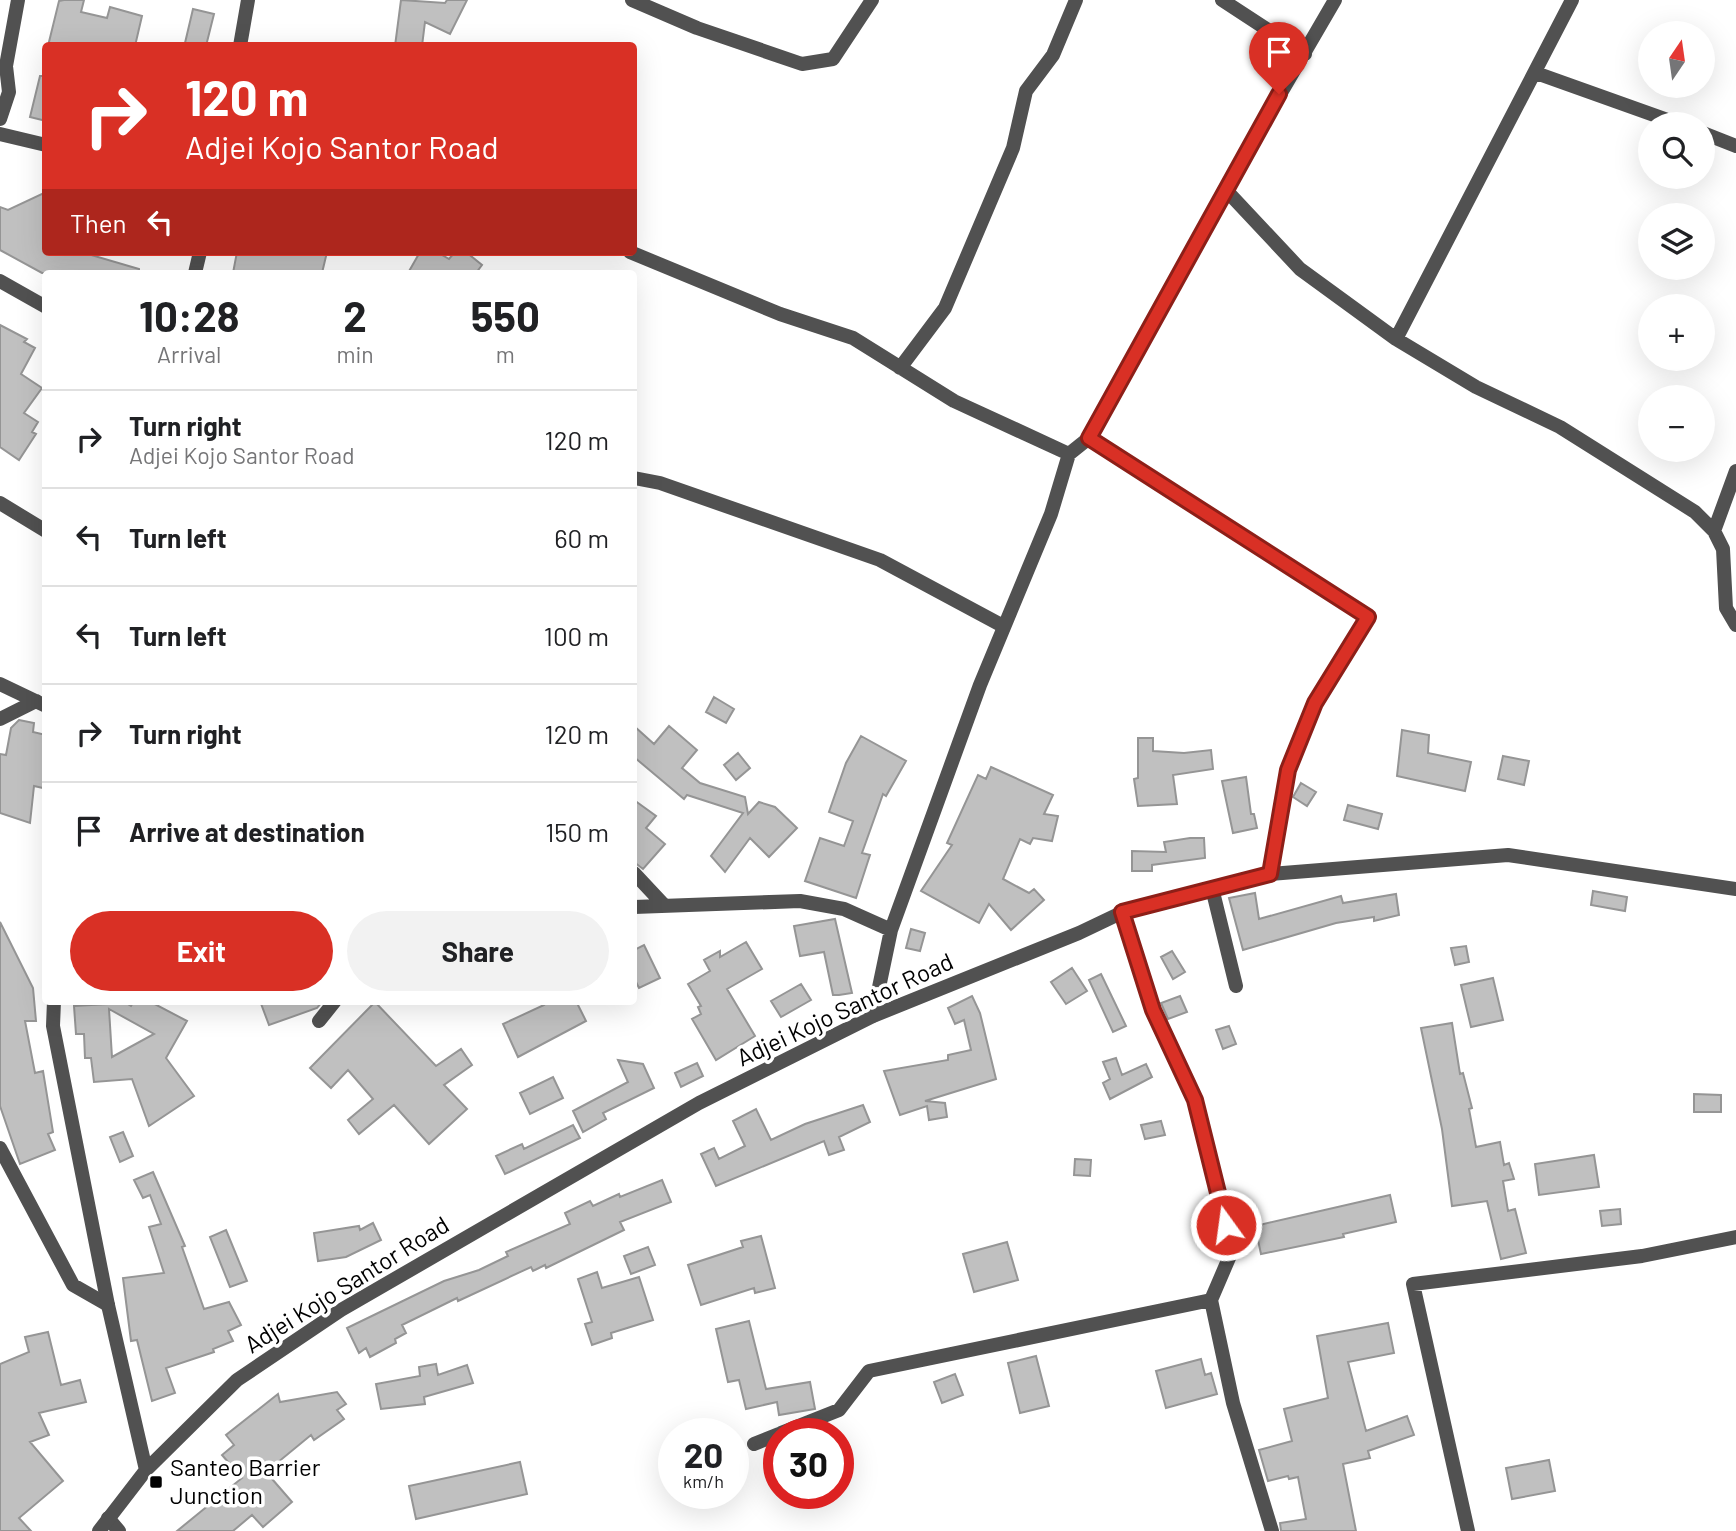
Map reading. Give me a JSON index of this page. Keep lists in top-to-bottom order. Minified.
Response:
{"streets":{"street":["Adjei Kojo Santor Road"]},"places":{"transit":["Santeo Barrier Junction"]},"north":"top","page":{"map_buttons":["+","−"],"turn":["120 m","Adjei Kojo Santor Road"],"then":"Then","eta":["10:28","Arrival","2","min","550","m"],"list":[{"name":"Turn right","note":"Adjei Kojo Santor Road","value":"120 m"},{"name":"Turn left","value":"60 m"},{"name":"Turn left","value":"100 m"},{"name":"Turn right","value":"120 m"},{"name":"Arrive at destination","value":"150 m"}],"buttons":["Exit","Share"],"speed":"20 km/h","limit":"30"}}
